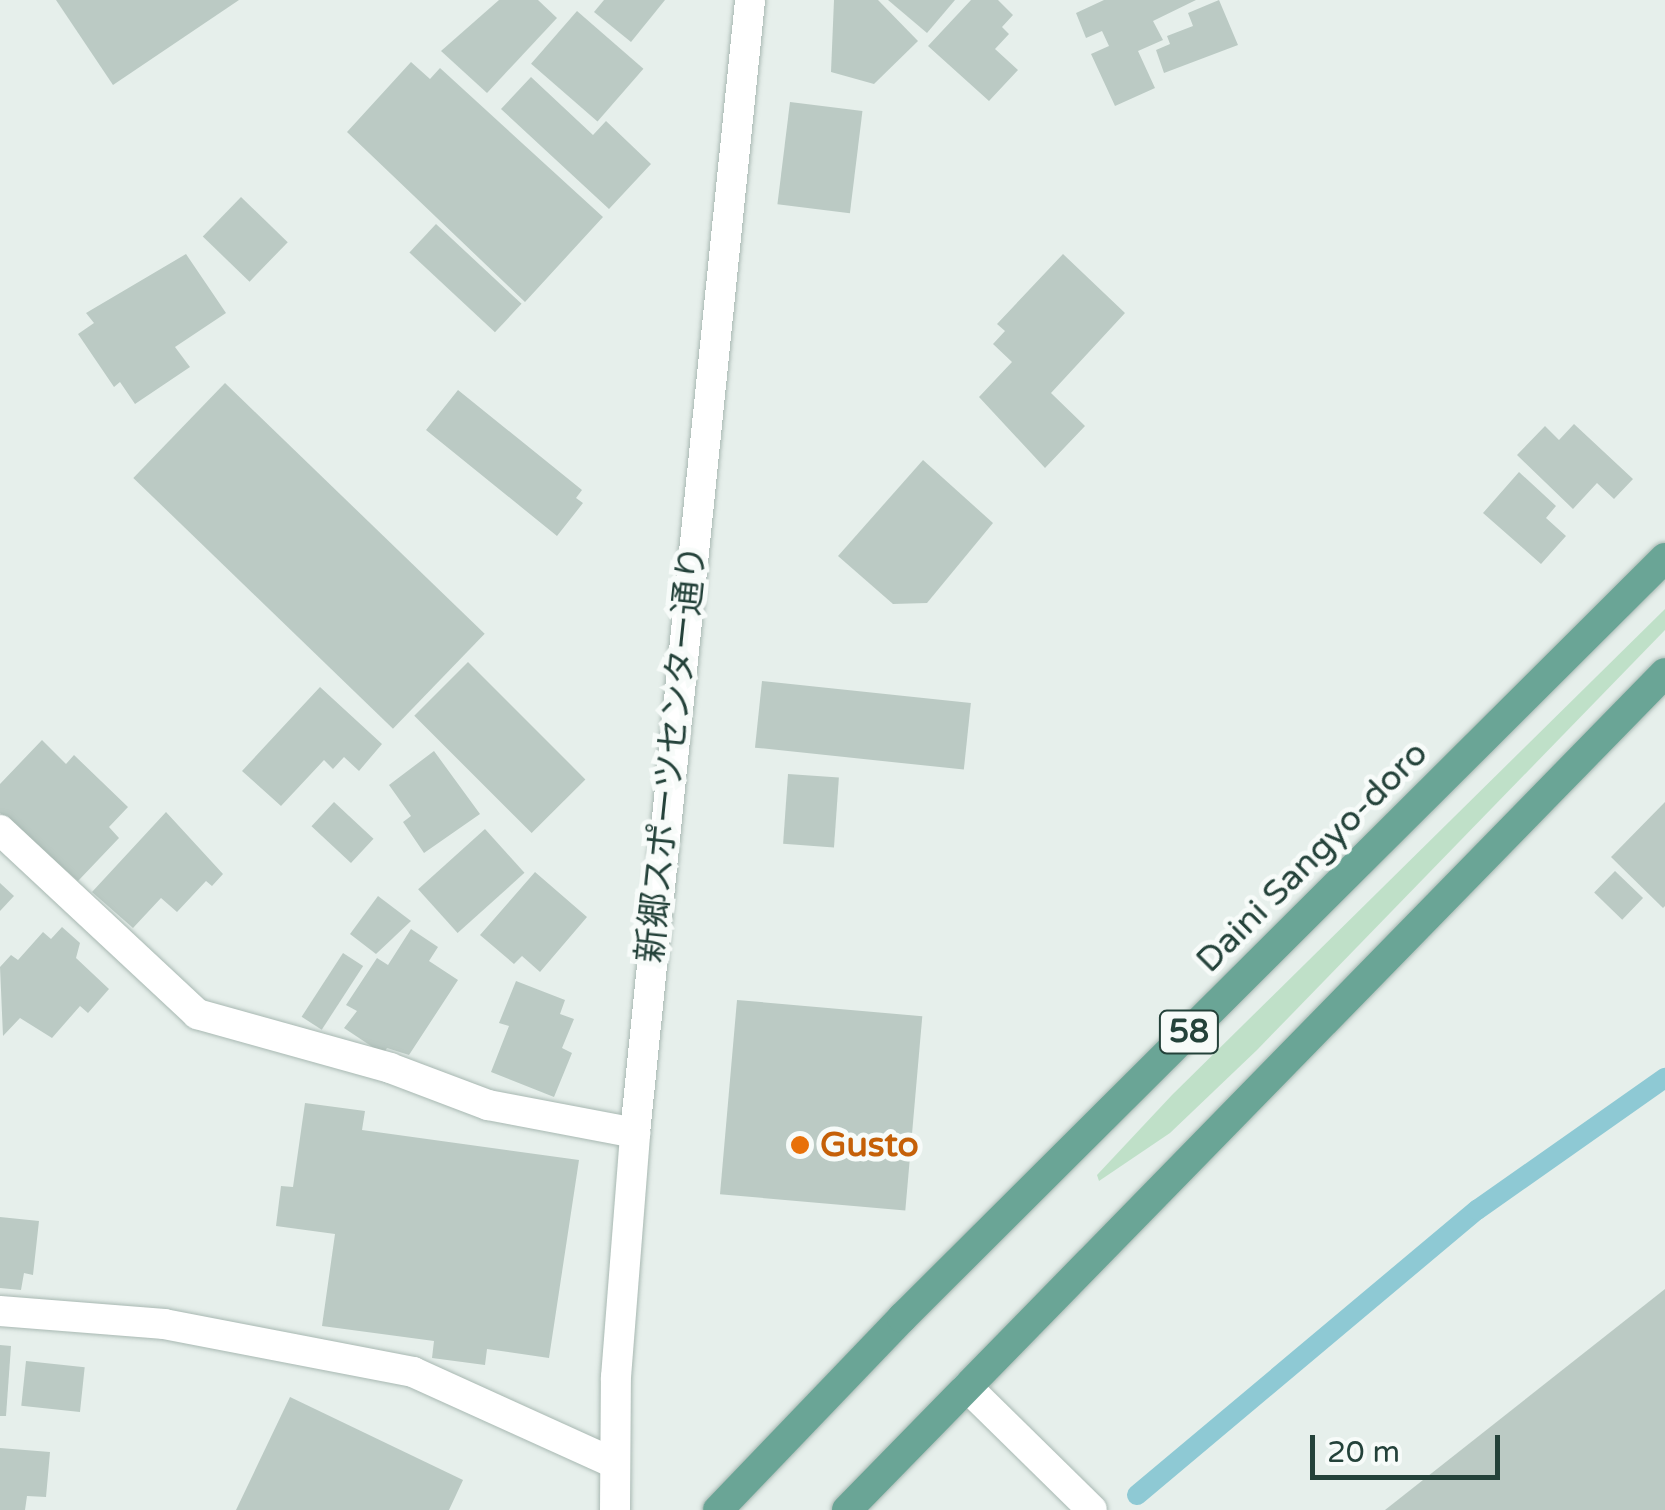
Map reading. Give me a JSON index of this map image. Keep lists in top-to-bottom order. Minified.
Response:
{"streets":{"main road":["Daini Sangyo-doro","58"],"street":["新郷スポーツセンター通り"]},"places":["Gusto"],"scale_bar":"20 m"}
